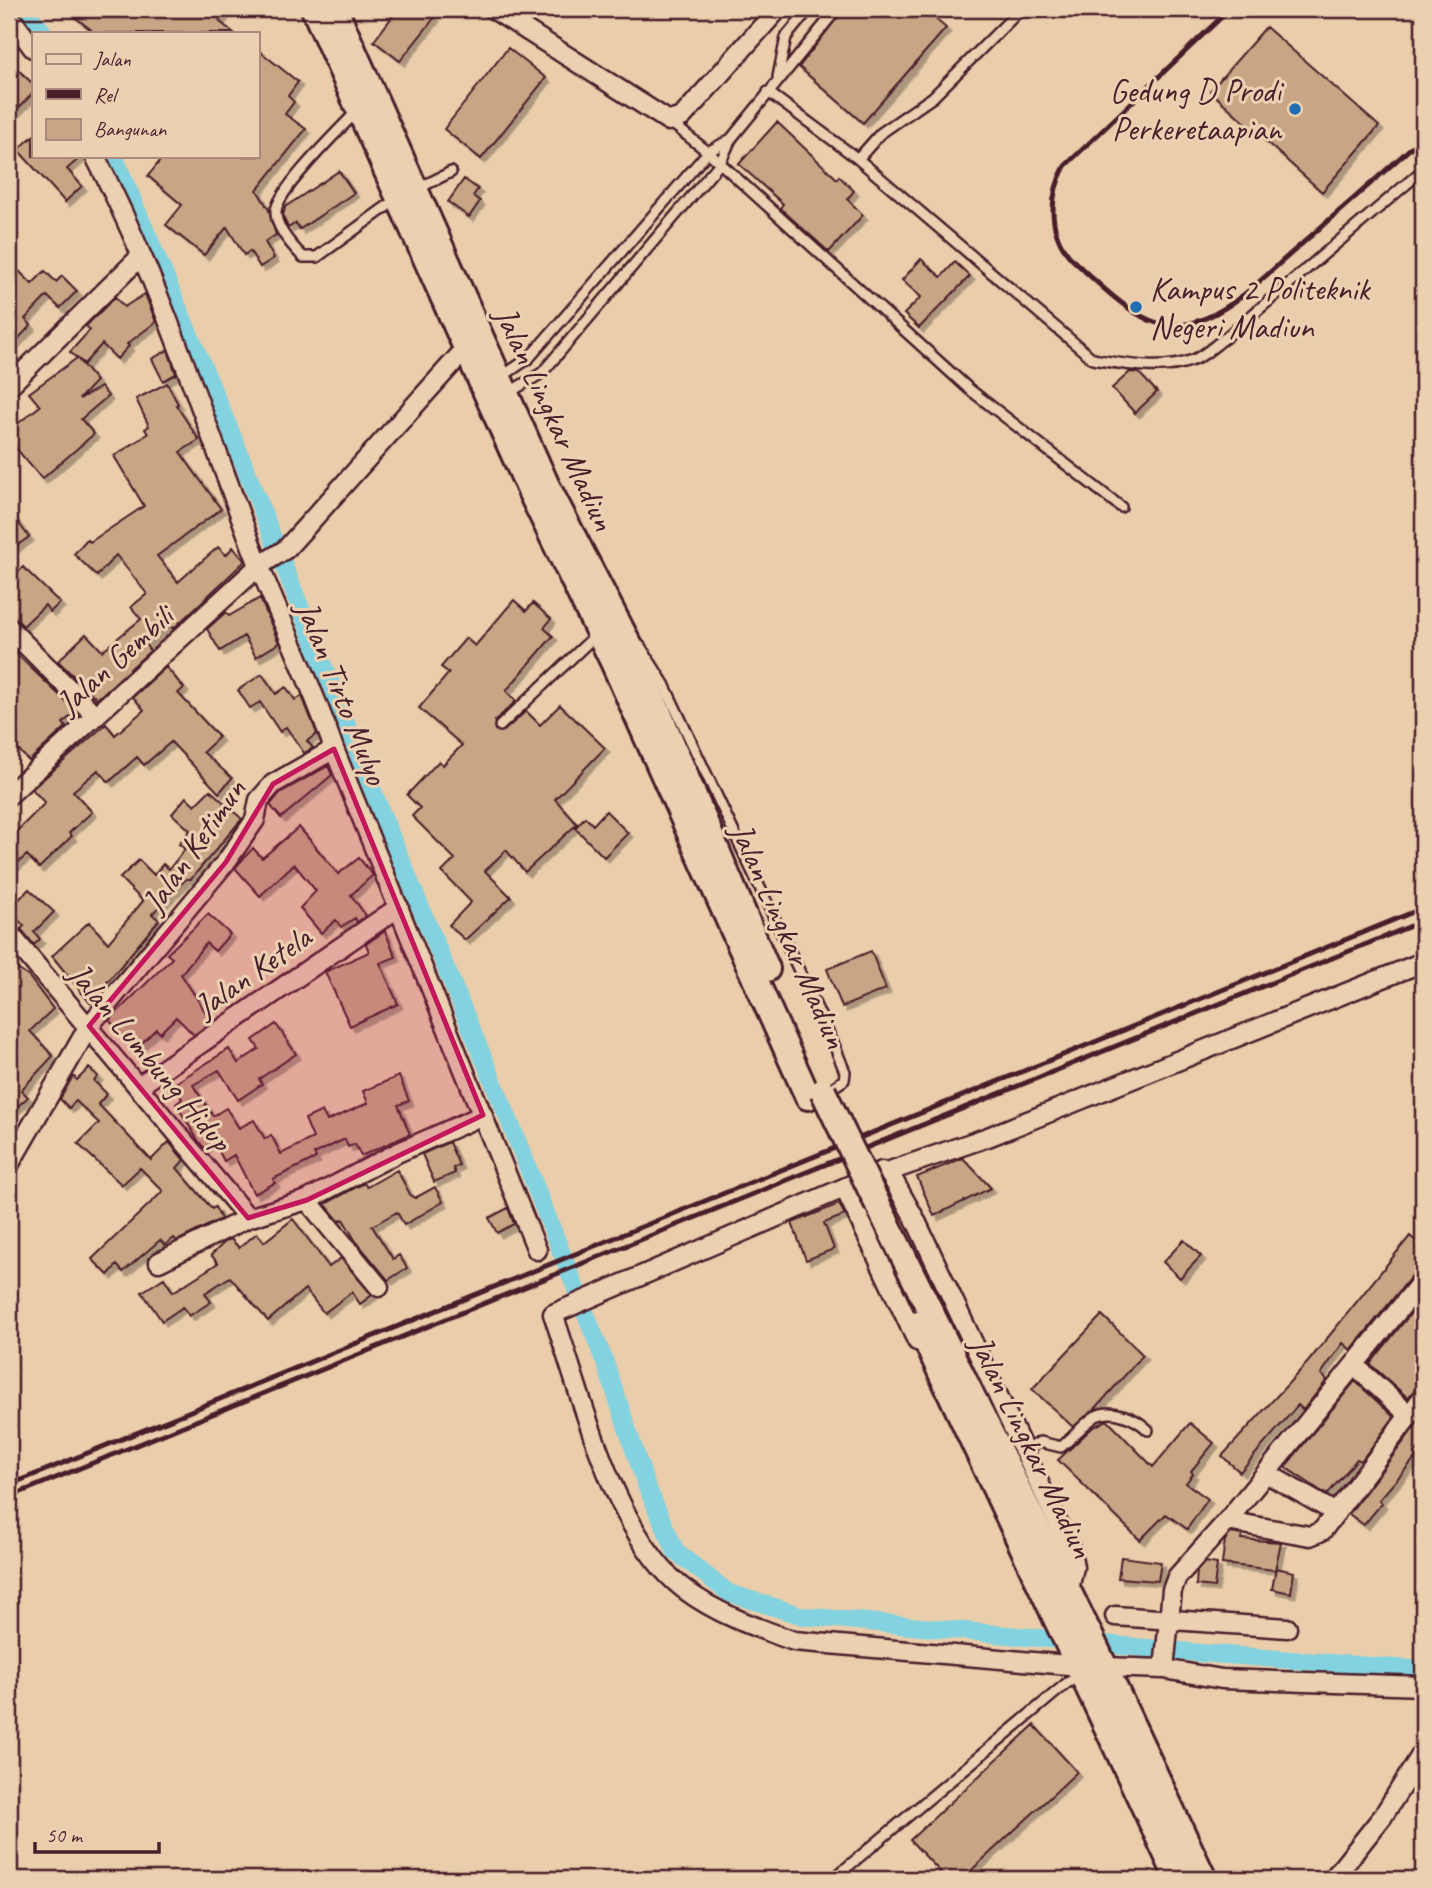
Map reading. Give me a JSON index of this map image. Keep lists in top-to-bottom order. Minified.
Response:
{"streets":{"main road":["Jalan Lingkar Madiun"],"street":["Jalan Gembili","Jalan Tirto Mulyo","Jalan Ketimun","Jalan Ketela","Jalan Lumbung Hidup"]},"crossings":[["Jalan Lingkar Madiun","Jalan Gembili"],["Jalan Gembili","Jalan Tirto Mulyo"],["Jalan Tirto Mulyo","Jalan Ketimun"],["Jalan Tirto Mulyo","Jalan Ketela"],["Jalan Ketimun","Jalan Lumbung Hidup"],["Jalan Ketela","Jalan Lumbung Hidup"]],"places":["Gedung D Prodi Perkeretaapian","Kampus 2 Politeknik Negeri Madiun"],"legend":["Jalan","Rel","Bangunan"],"scale_bar":"50 m"}
